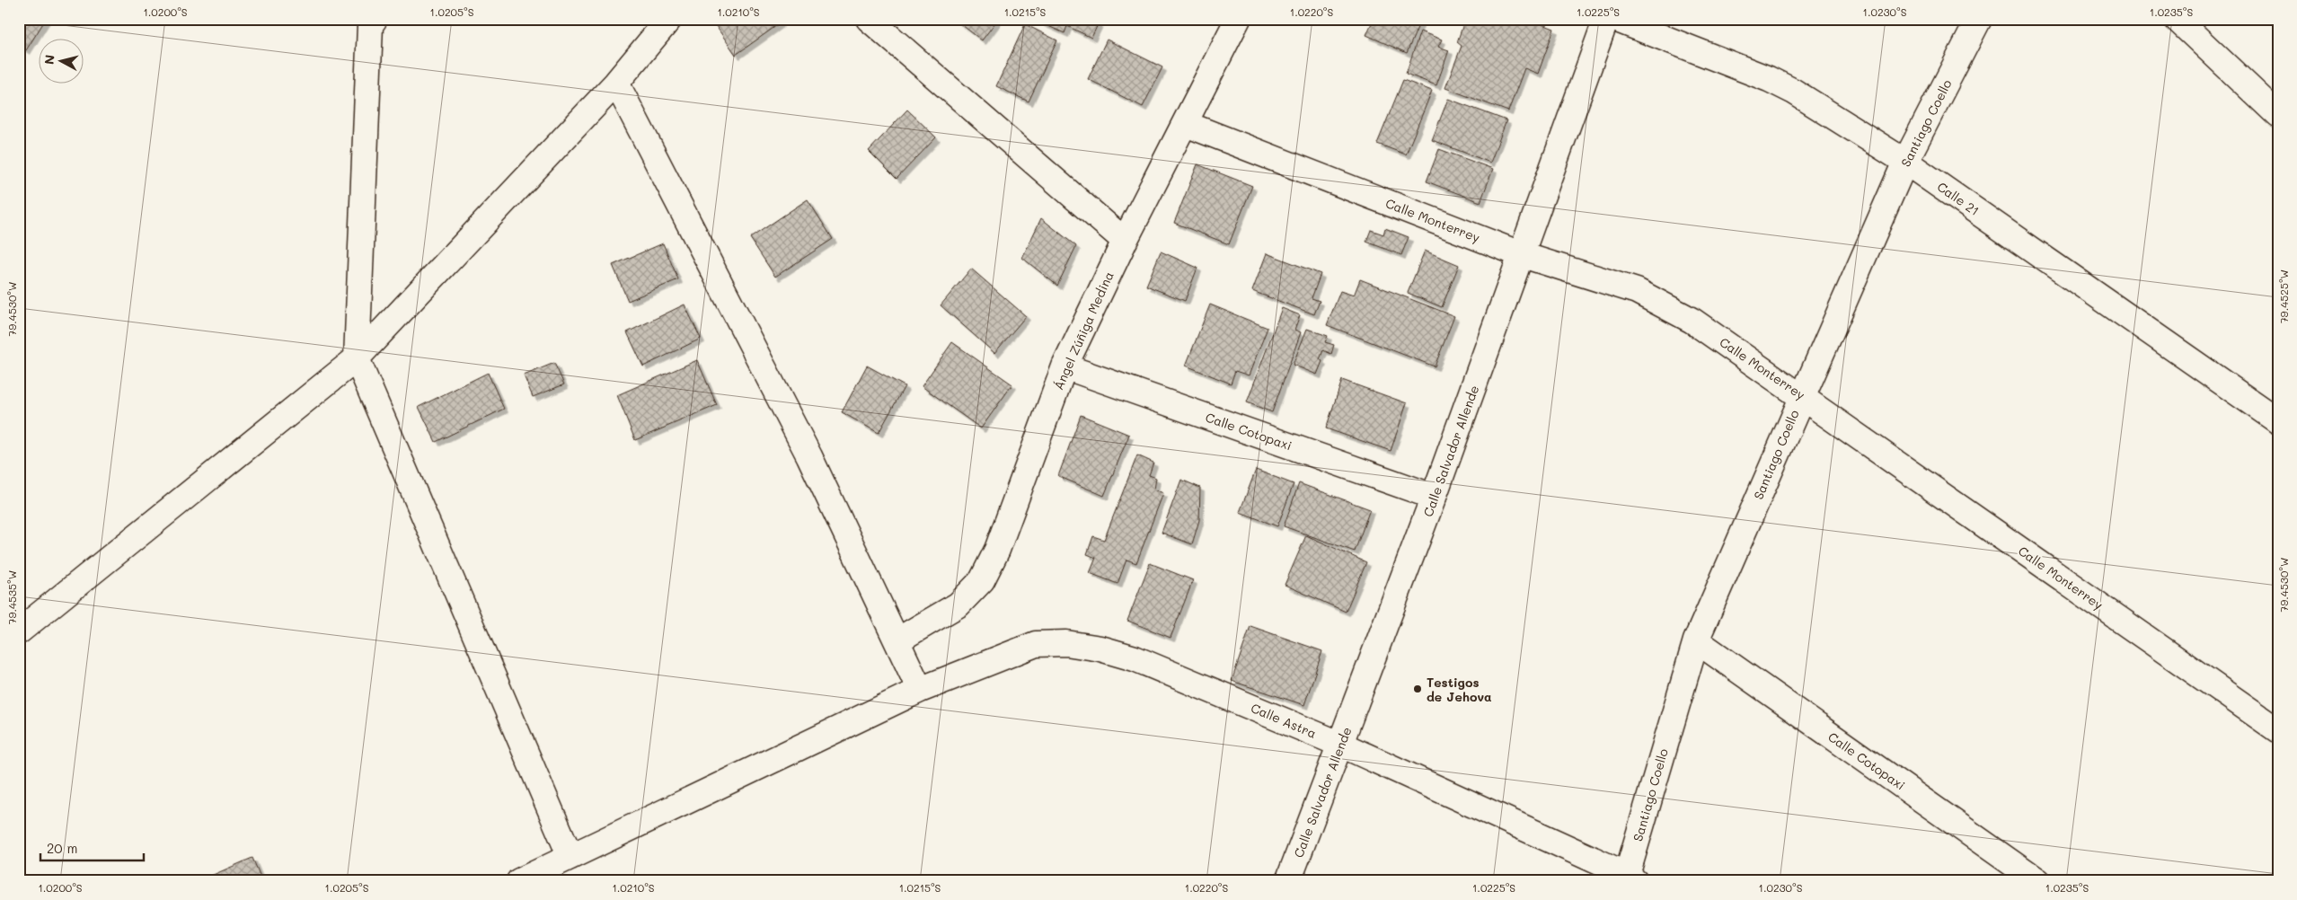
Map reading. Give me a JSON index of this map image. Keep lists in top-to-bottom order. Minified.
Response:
{"streets":{"street":["Santiago Coello","Calle 21","Calle Monterrey","Ángel Zúñiga Medina","Calle Cotopaxi","Calle Salvador Allende","Calle Astra"]},"crossings":[["Santiago Coello","Calle 21"],["Santiago Coello","Calle Monterrey"],["Santiago Coello","Calle Cotopaxi"],["Santiago Coello","Calle Astra"],["Calle Monterrey","Ángel Zúñiga Medina"],["Calle Monterrey","Calle Salvador Allende"],["Ángel Zúñiga Medina","Calle Cotopaxi"],["Calle Cotopaxi","Calle Salvador Allende"],["Calle Salvador Allende","Calle Astra"]],"places":["Testigos de Jehova"],"scale_bar":"20 m","north":"left","coordinates":["1.0200°S","1.0205°S","1.0210°S","1.0215°S","1.0220°S","1.0225°S","1.0230°S","1.0235°S","79.4525°W","79.4530°W","79.4535°W"]}
